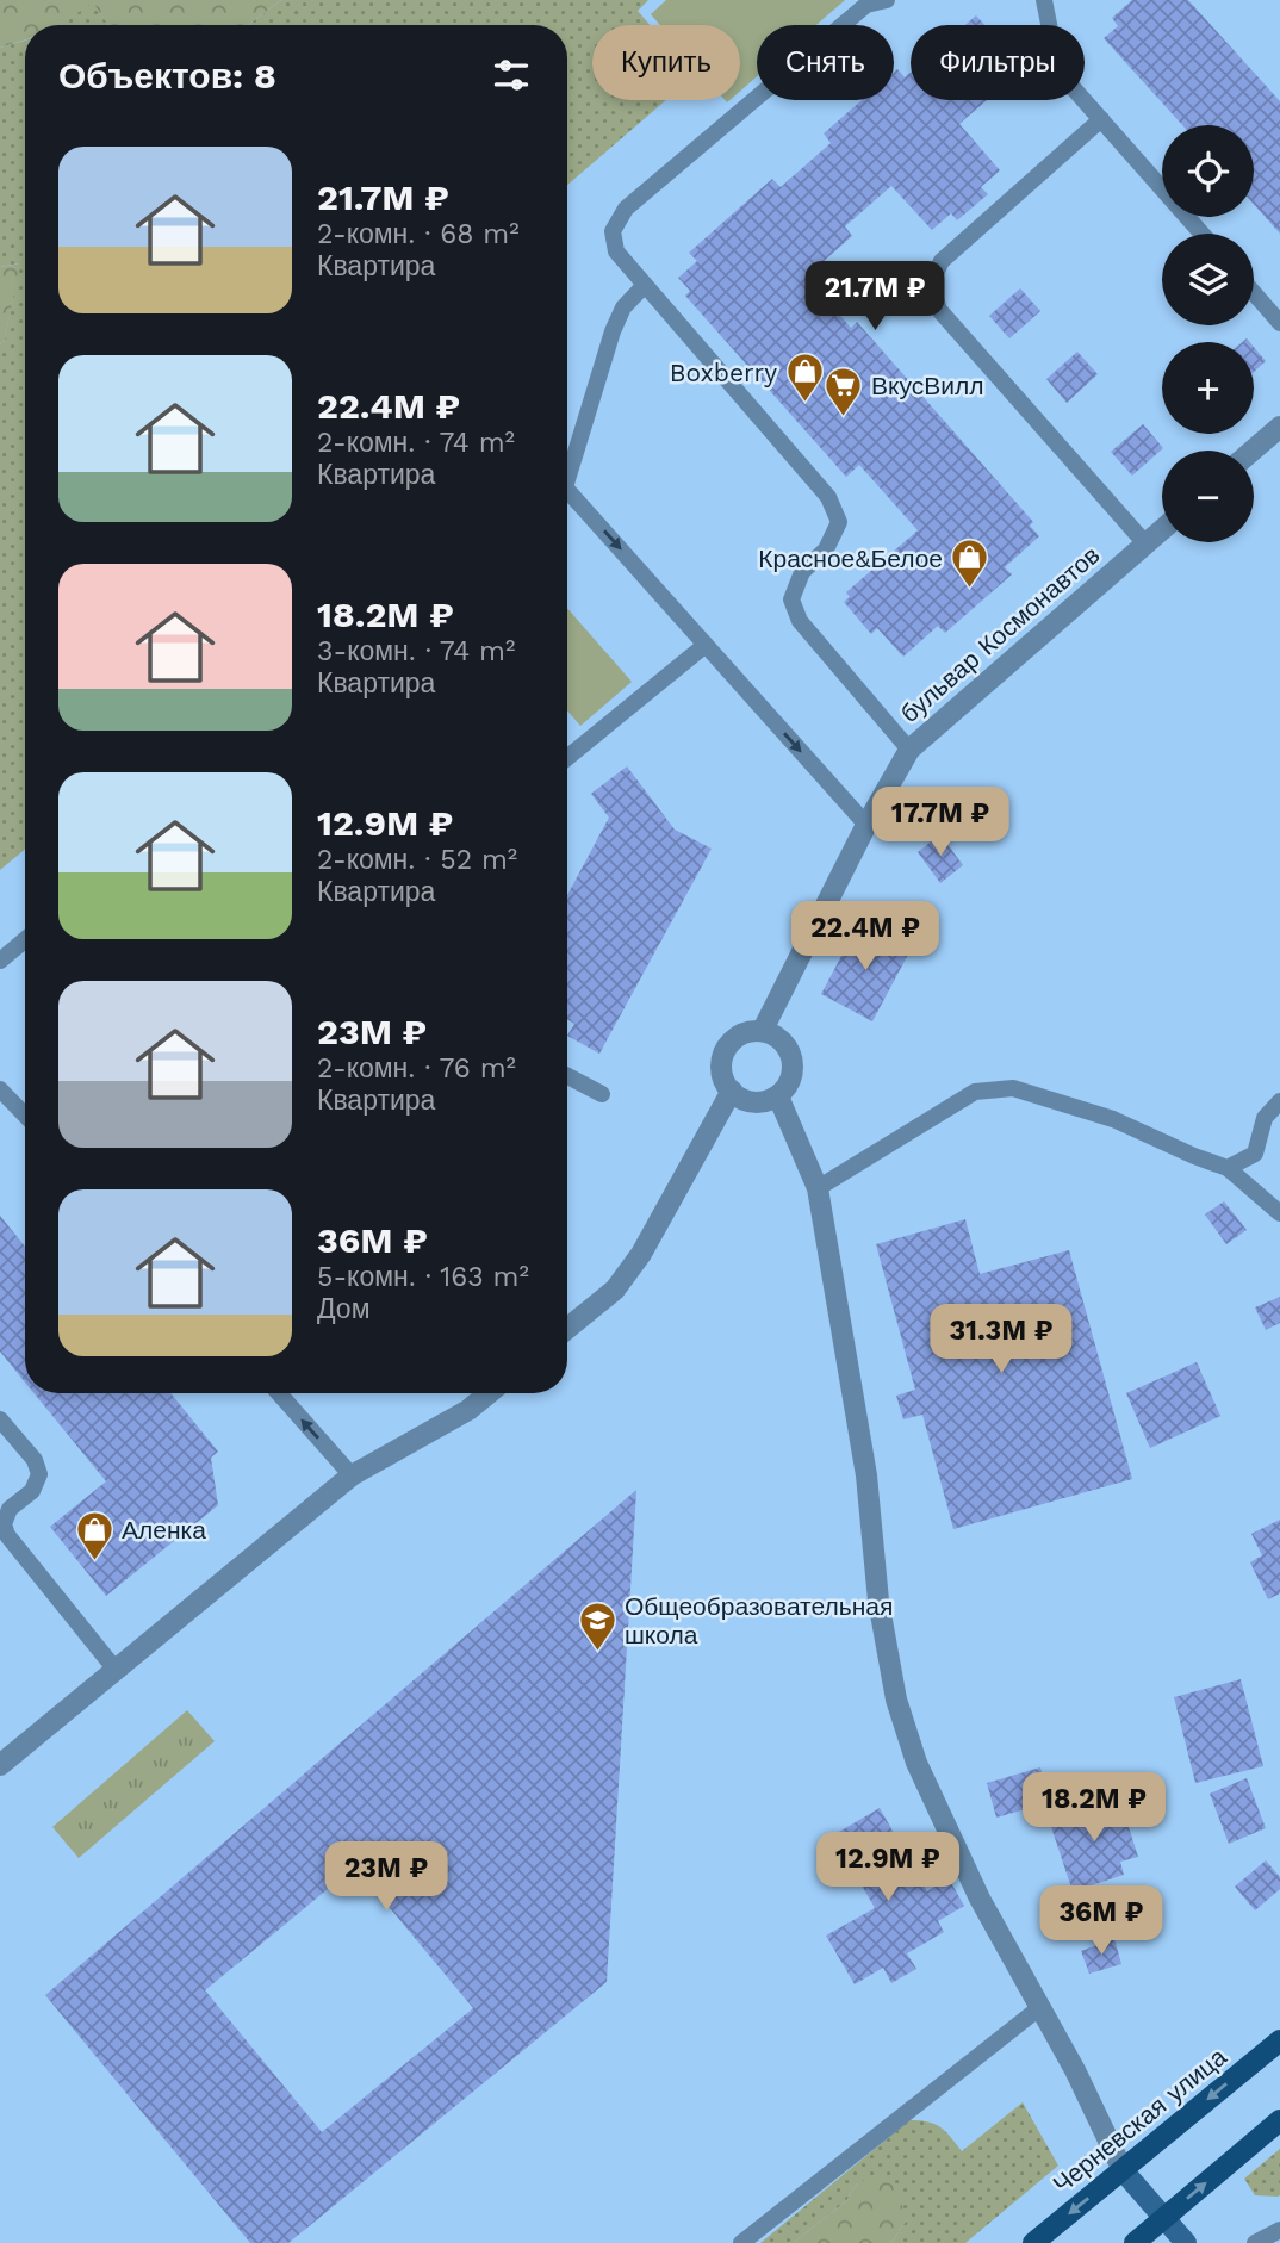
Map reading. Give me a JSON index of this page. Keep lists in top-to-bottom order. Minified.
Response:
{"streets":{"main road":["Черневская улица"],"street":["бульвар Космонавтов"]},"places":{"shop":["Boxberry","Красное&Белое","Аленка"],"supermarket":["ВкусВилл"],"school or university":["Общеобразовательная школа"]},"page":{"chip":["Купить","Снять","Фильтры"],"heading":"Объектов: 8","map_buttons":["+","−"],"list":[{"name":"21.7M ₽","note":"2-комн. · 68 m² · Квартира"},{"name":"22.4M ₽","note":"2-комн. · 74 m² · Квартира"},{"name":"18.2M ₽","note":"3-комн. · 74 m² · Квартира"},{"name":"12.9M ₽","note":"2-комн. · 52 m² · Квартира"},{"name":"23M ₽","note":"2-комн. · 76 m² · Квартира"},{"name":"36M ₽","note":"5-комн. · 163 m² · Дом"}],"price":["21.7M ₽","17.7M ₽","22.4M ₽","31.3M ₽","18.2M ₽","12.9M ₽","23M ₽","36M ₽"]}}
